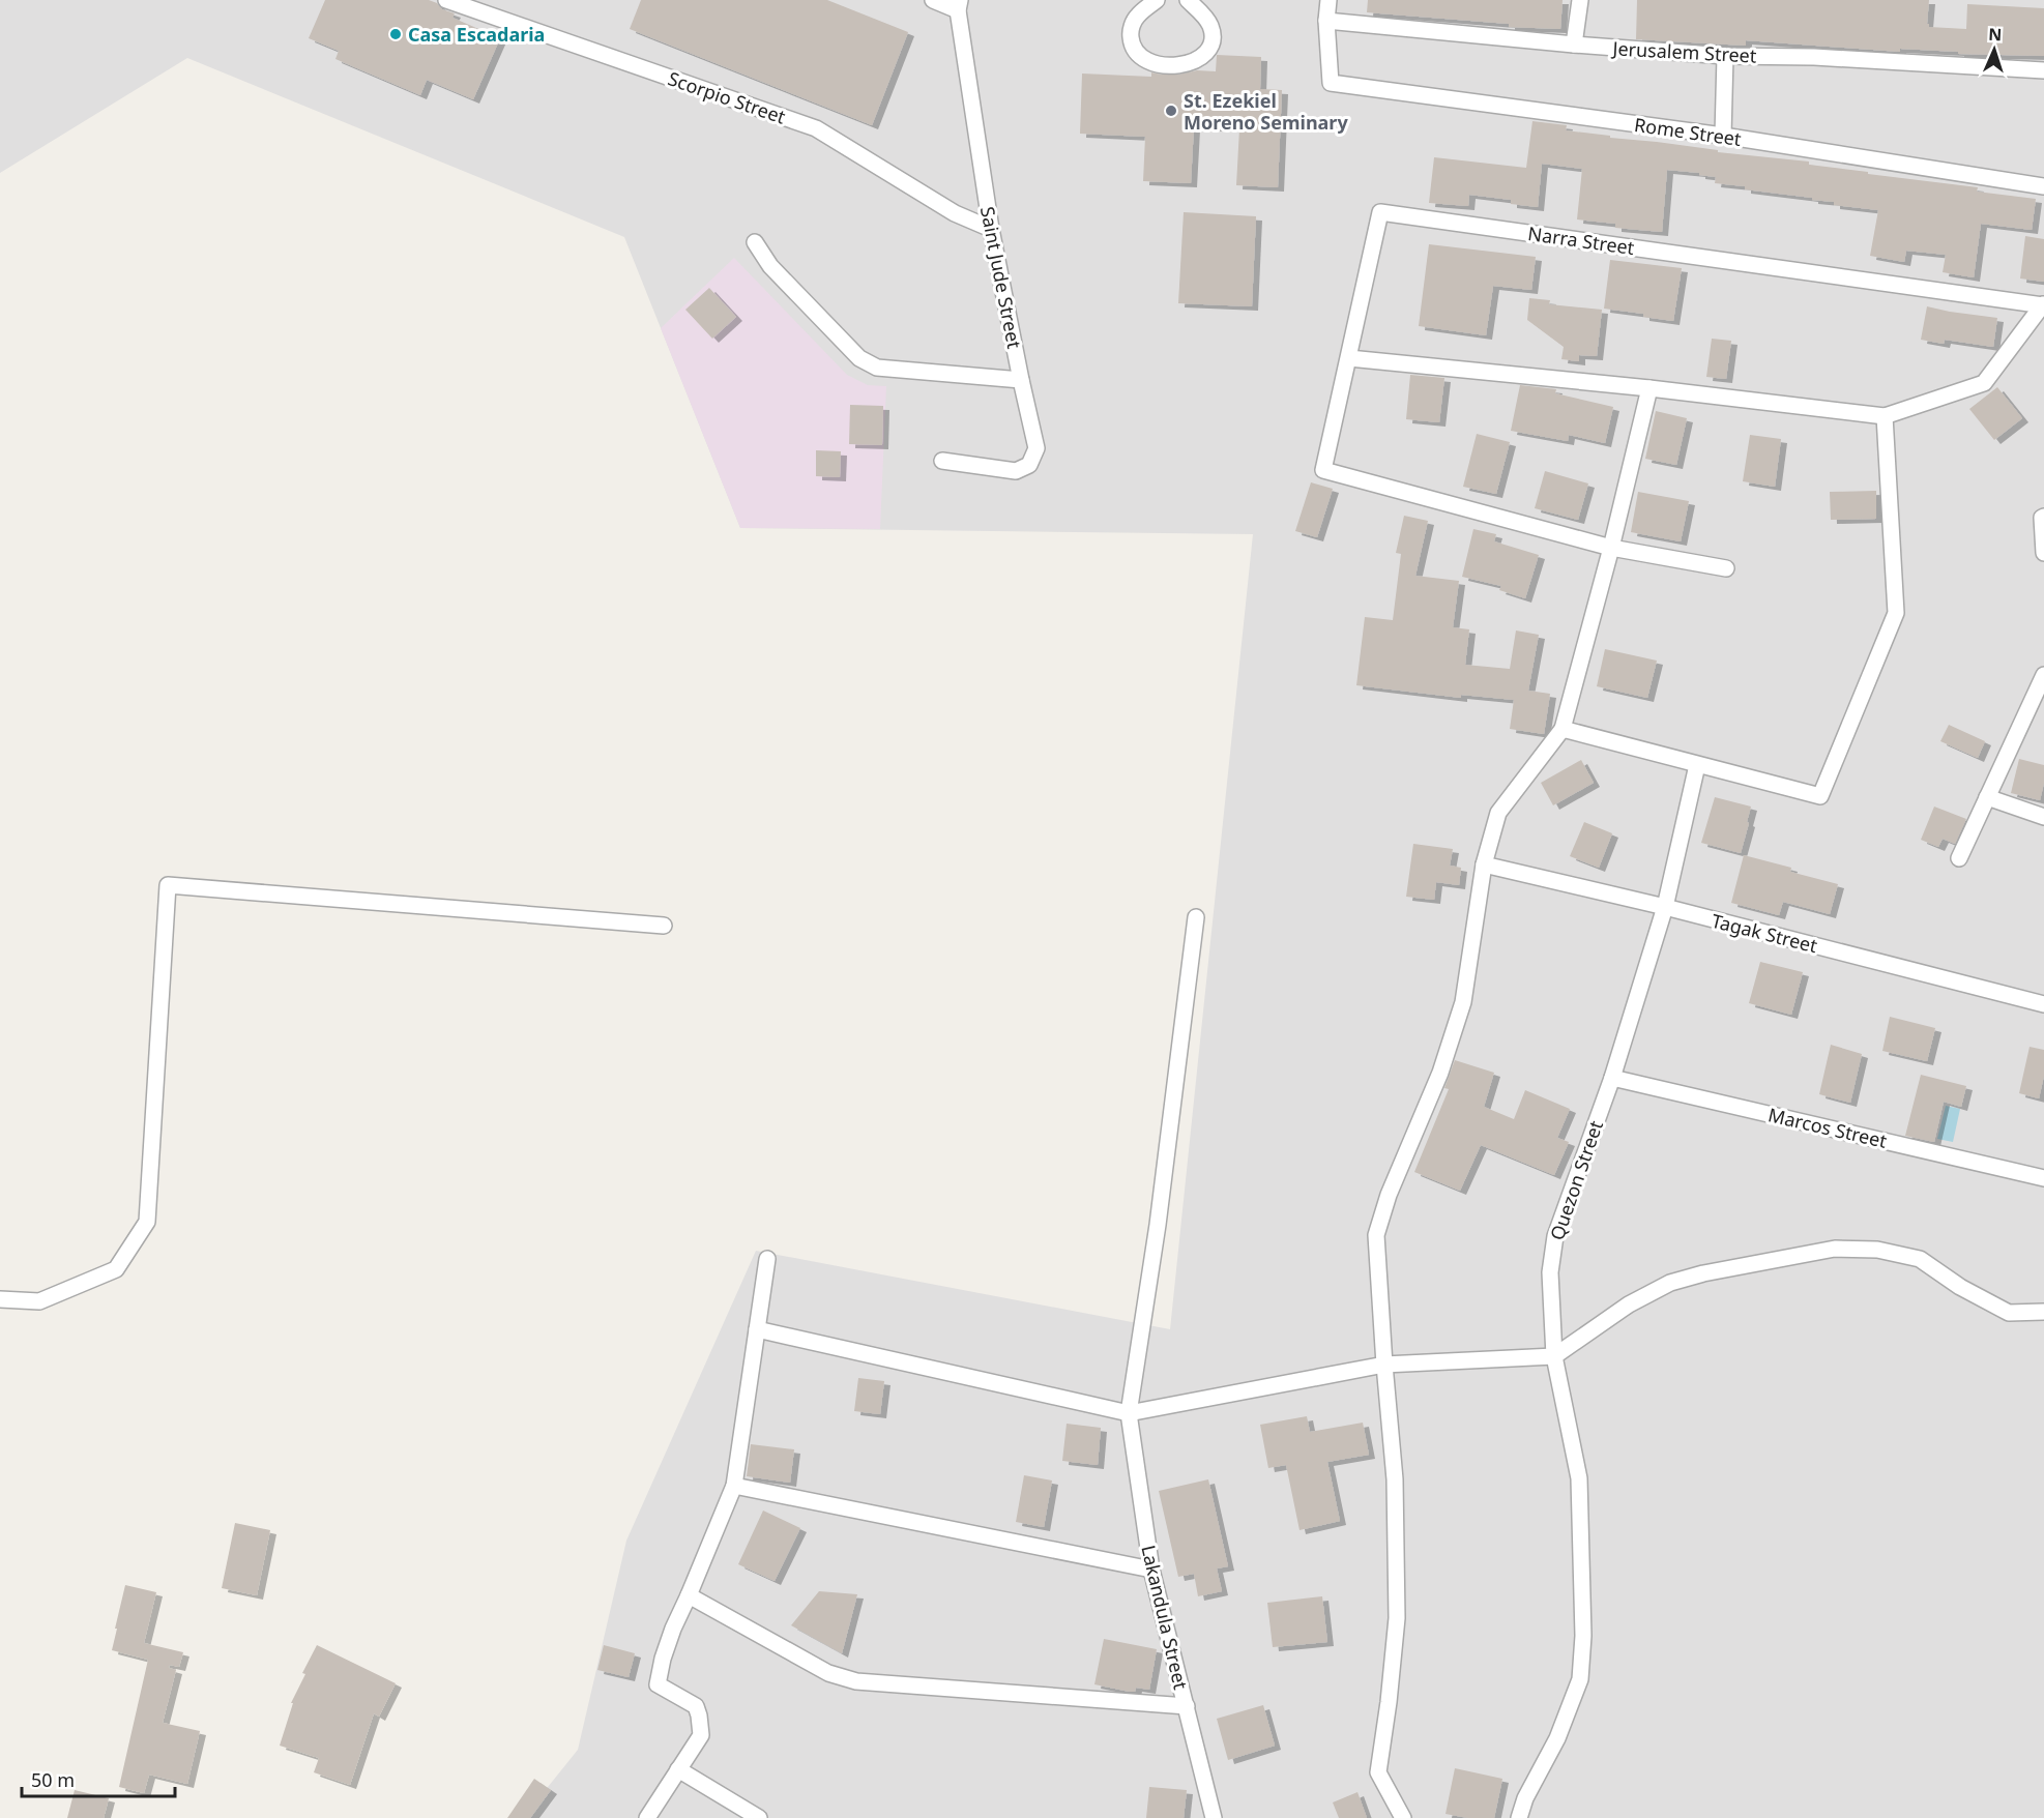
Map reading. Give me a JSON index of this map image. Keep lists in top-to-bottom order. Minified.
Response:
{"streets":{"street":["Jerusalem Street","Scorpio Street","Rome Street","Narra Street","Saint Jude Street","Tagak Street","Marcos Street","Quezon Street","Lakandula Street"]},"crossings":[["Jerusalem Street","Rome Street"],["Scorpio Street","Saint Jude Street"],["Tagak Street","Quezon Street"],["Marcos Street","Quezon Street"]],"places":["Casa Escadaria","St. Ezekiel Moreno Seminary"],"scale_bar":"50 m","north":"top"}
